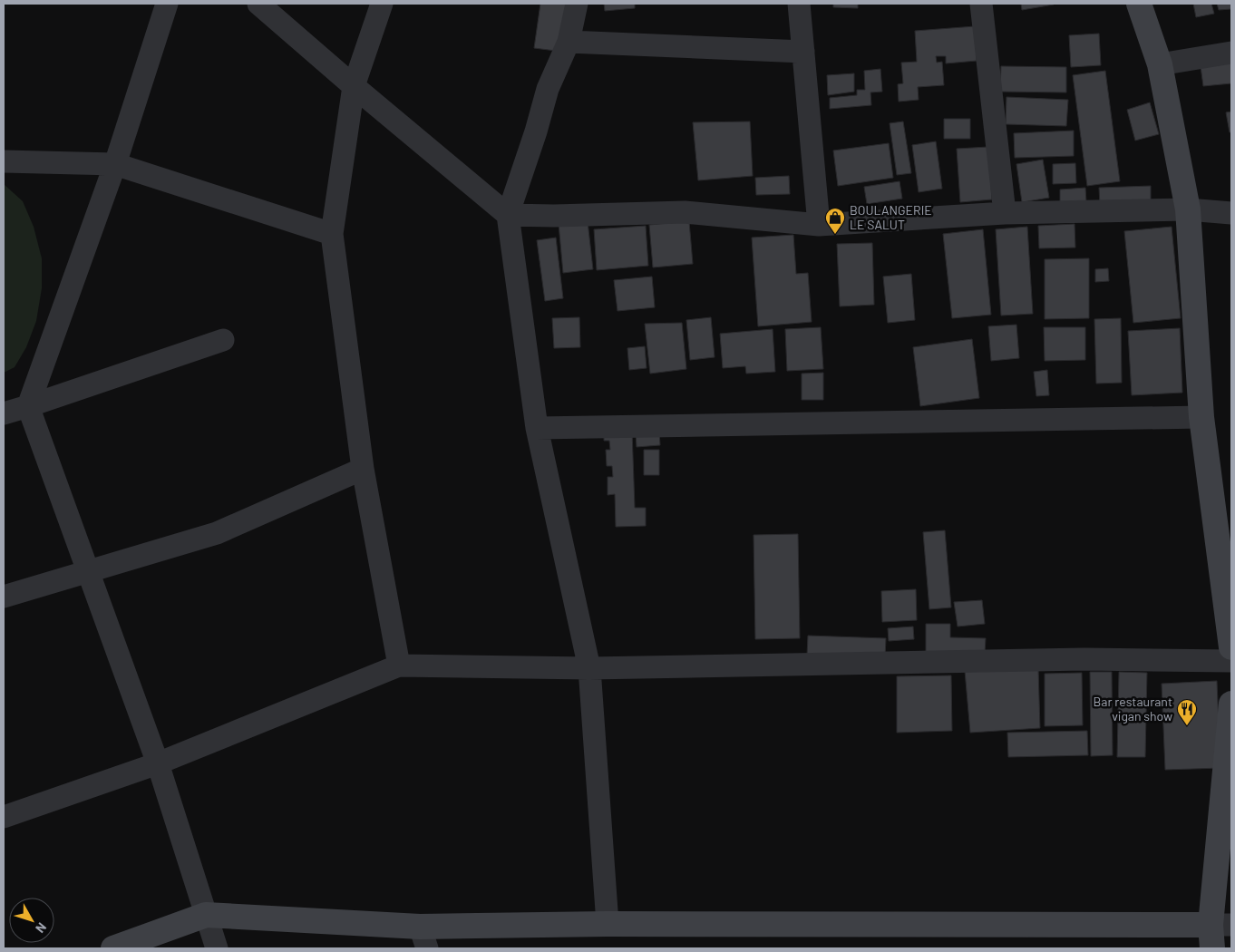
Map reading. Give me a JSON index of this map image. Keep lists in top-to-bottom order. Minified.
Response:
{"places":{"shop":["BOULANGERIE LE SALUT"],"restaurant":["Bar restaurant vigan show"]},"north":"bottom right"}
